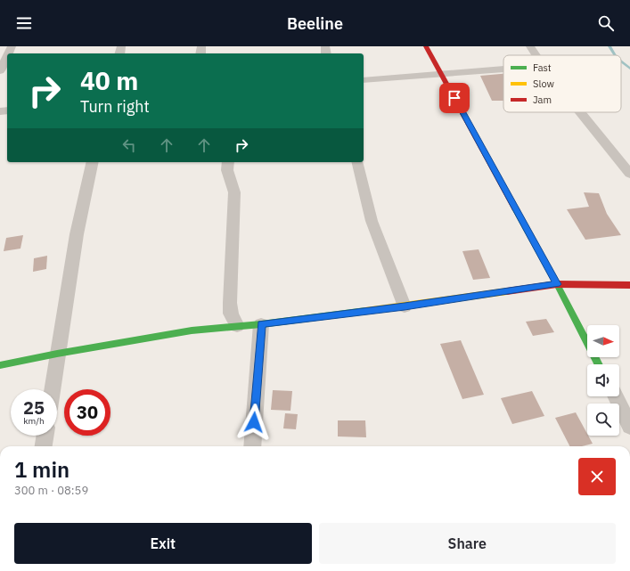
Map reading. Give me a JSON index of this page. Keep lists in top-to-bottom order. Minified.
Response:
{"legend":["Fast","Slow","Jam"],"north":"right","page":{"header":"Beeline","turn":["40 m","Turn right"],"speed":"25 km/h","limit":"30","heading":["1 min","300 m · 08:59"],"buttons":["Exit","Share"]}}
